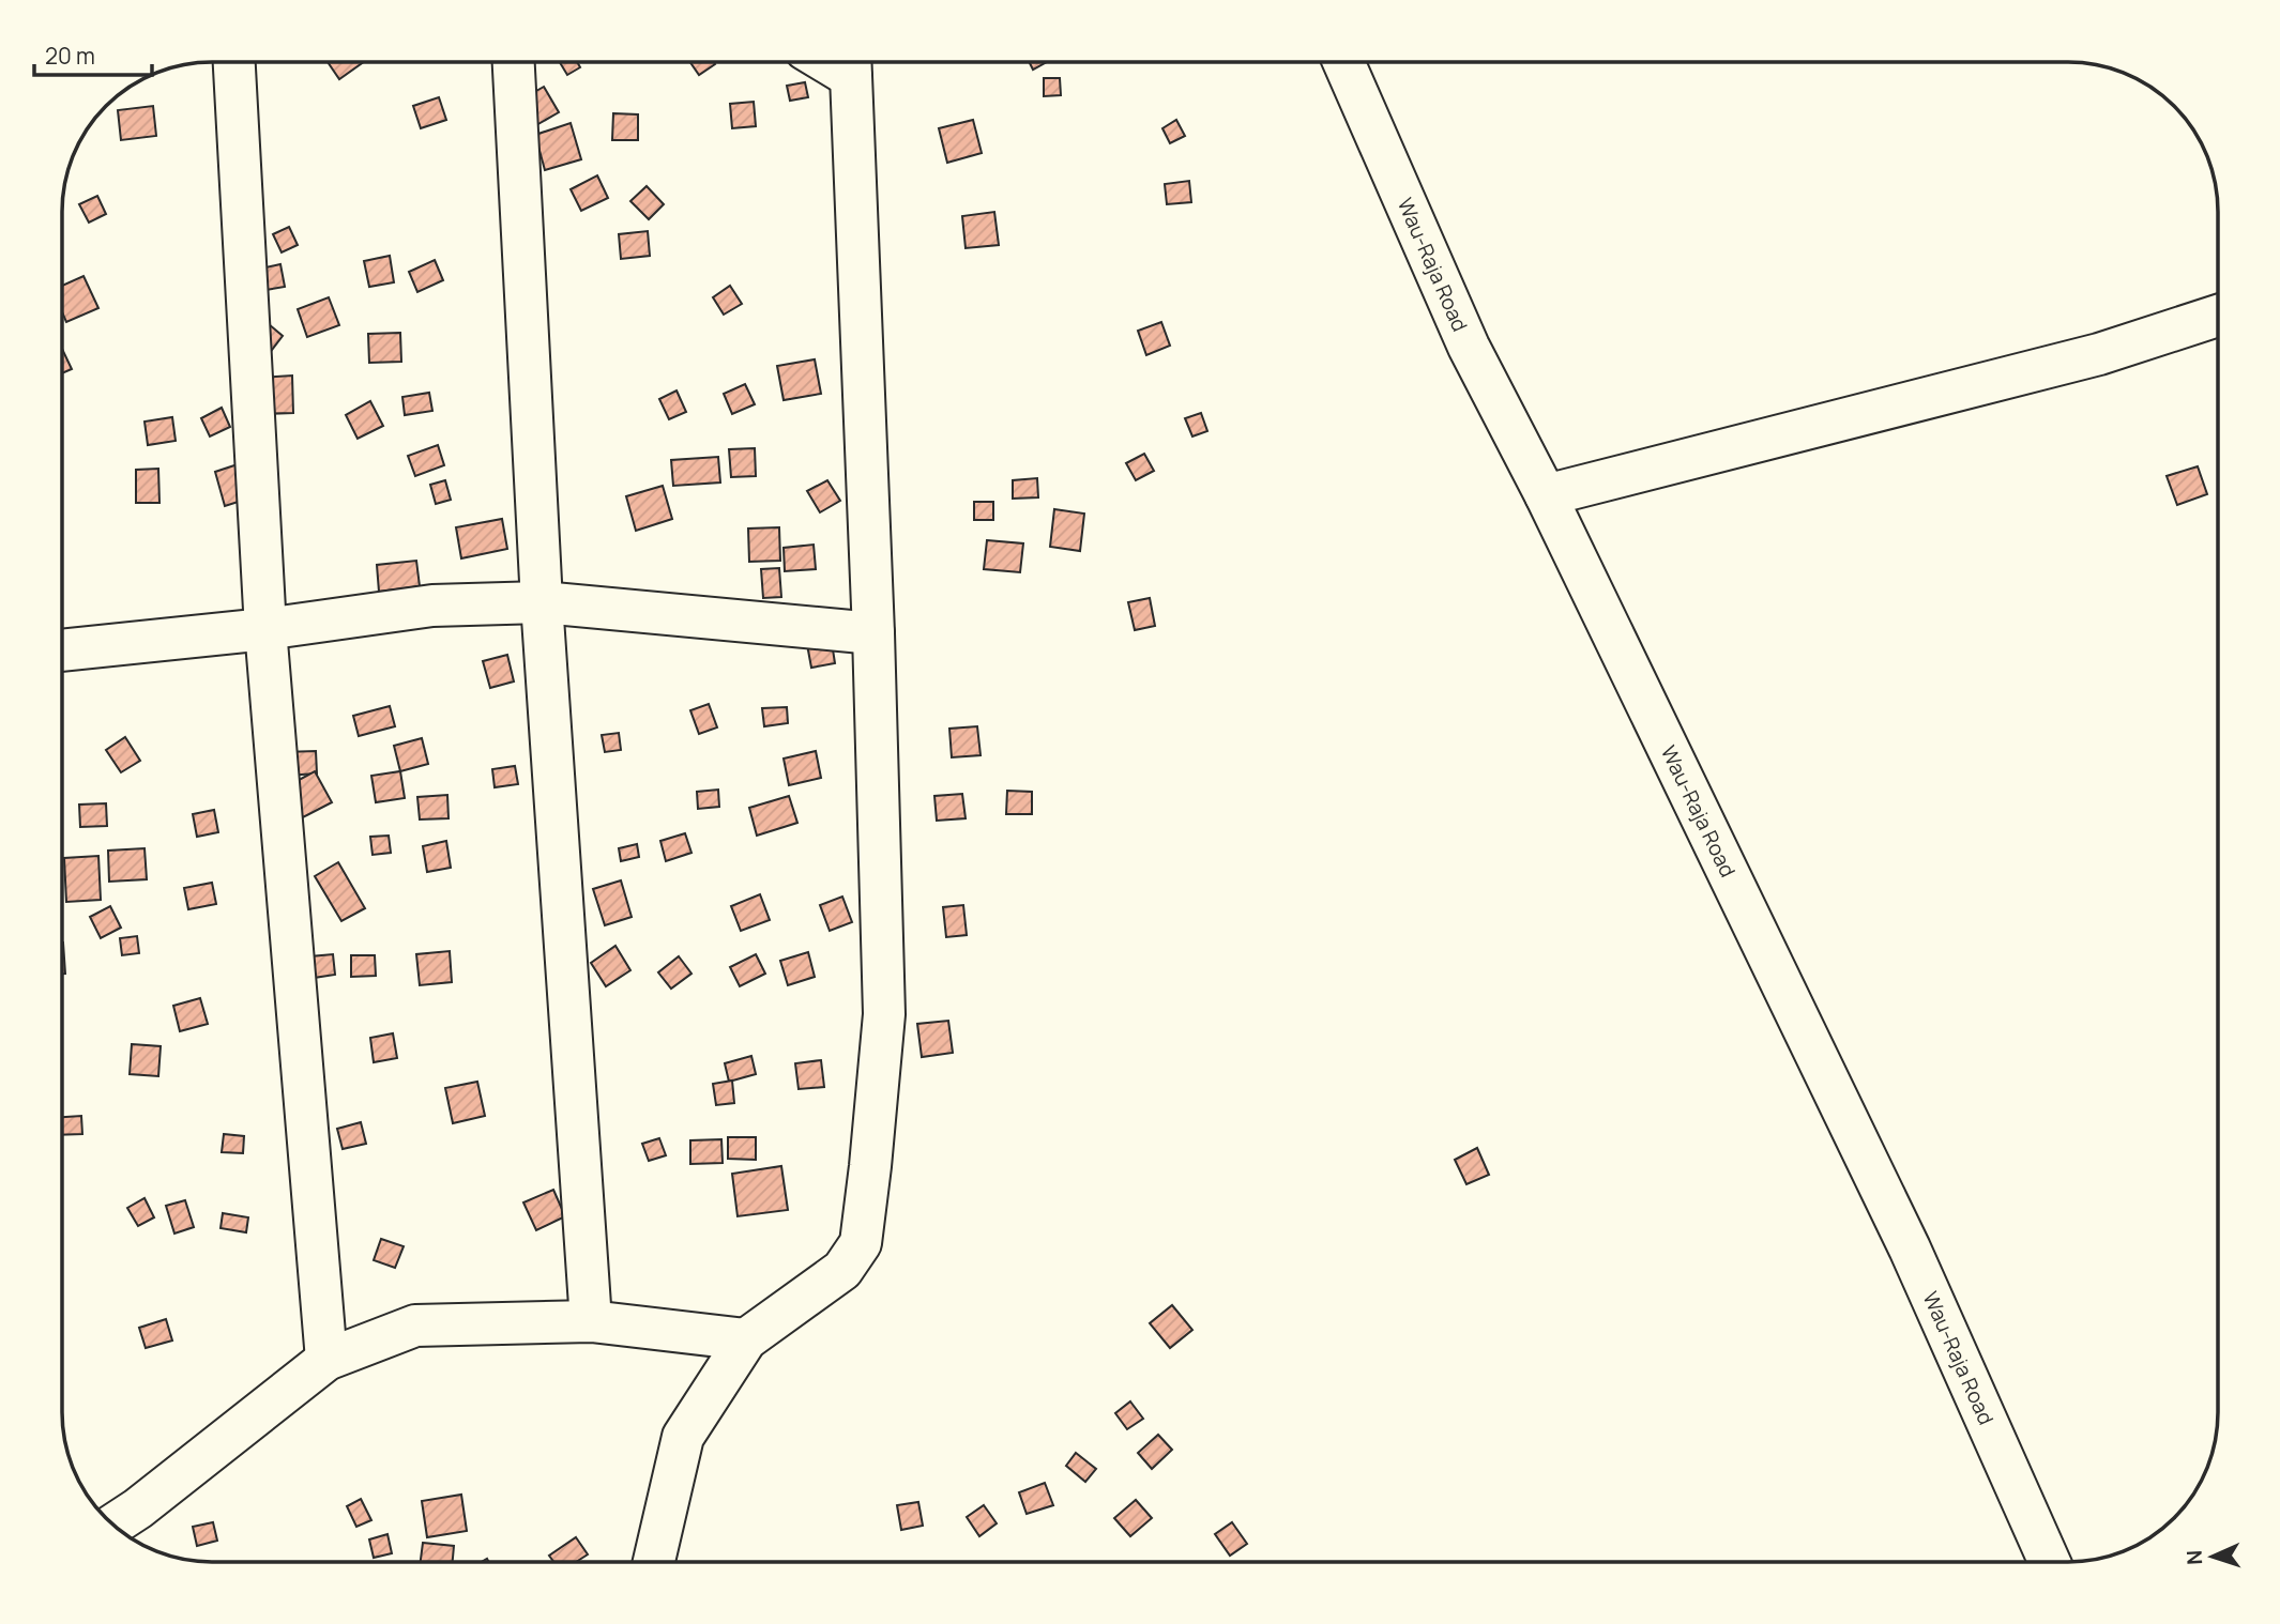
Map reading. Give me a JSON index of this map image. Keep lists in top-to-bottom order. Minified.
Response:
{"streets":{"street":["Wau-Raja Road"]},"scale_bar":"20 m","north":"left"}
